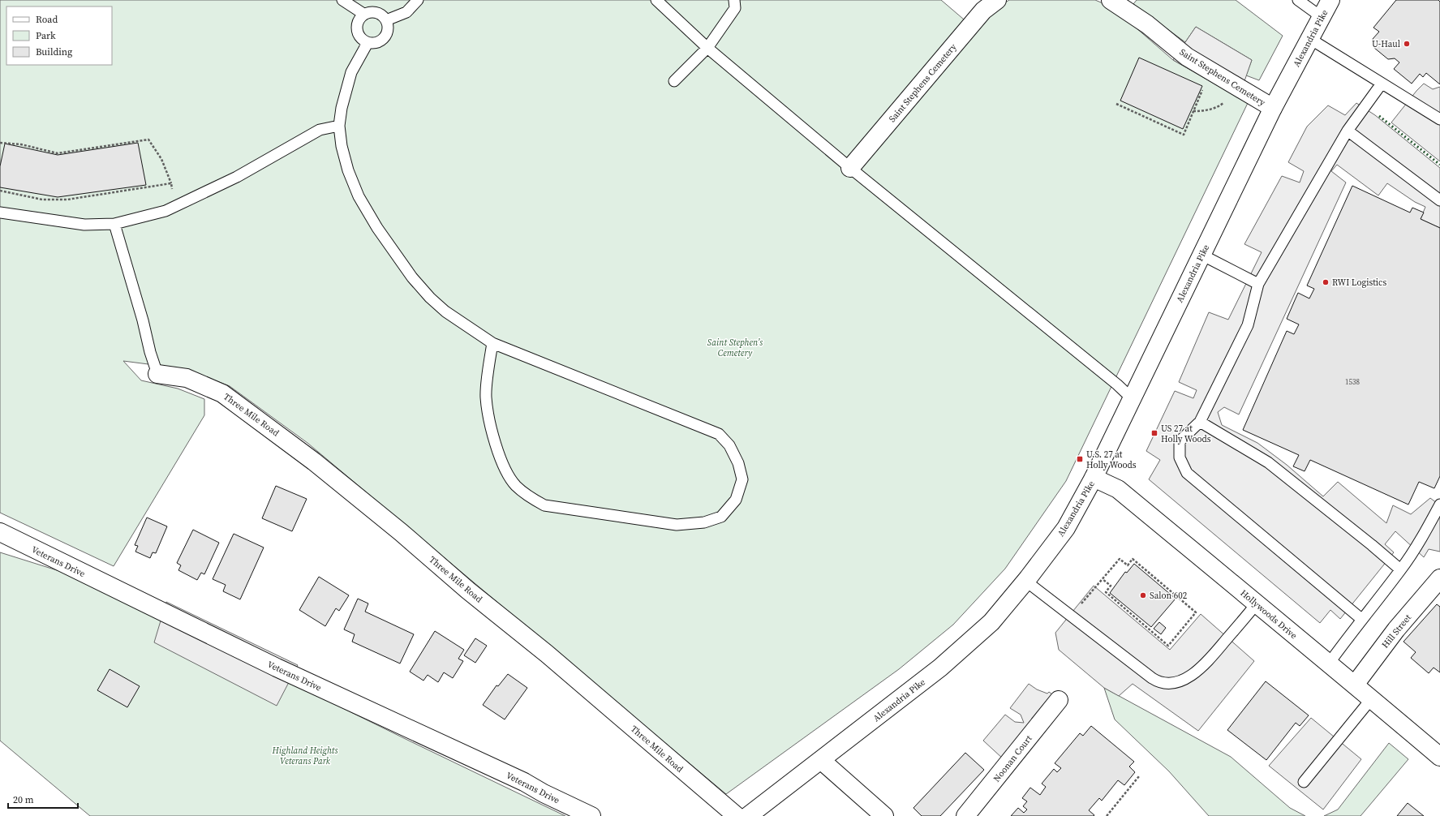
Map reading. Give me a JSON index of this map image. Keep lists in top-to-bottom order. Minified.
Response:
{"streets":{"street":["Alexandria Pike","Saint Stephens Cemetery","Three Mile Road","Veterans Drive","Hollywoods Drive","Hill Street","Noonan Court"]},"crossings":[["Alexandria Pike","Saint Stephens Cemetery"],["Alexandria Pike","Hollywoods Drive"],["Hollywoods Drive","Hill Street"]],"parks":["Saint Stephen’s Cemetery","Highland Heights Veterans Park"],"places":{"other":["U-Haul","RWI Logistics","Salon 602"],"transit":["US 27 at Holly Woods","U.S. 27 at Holly Woods"]},"house_numbers":["1538"],"legend":["Road","Park","Building"],"scale_bar":"20 m"}
